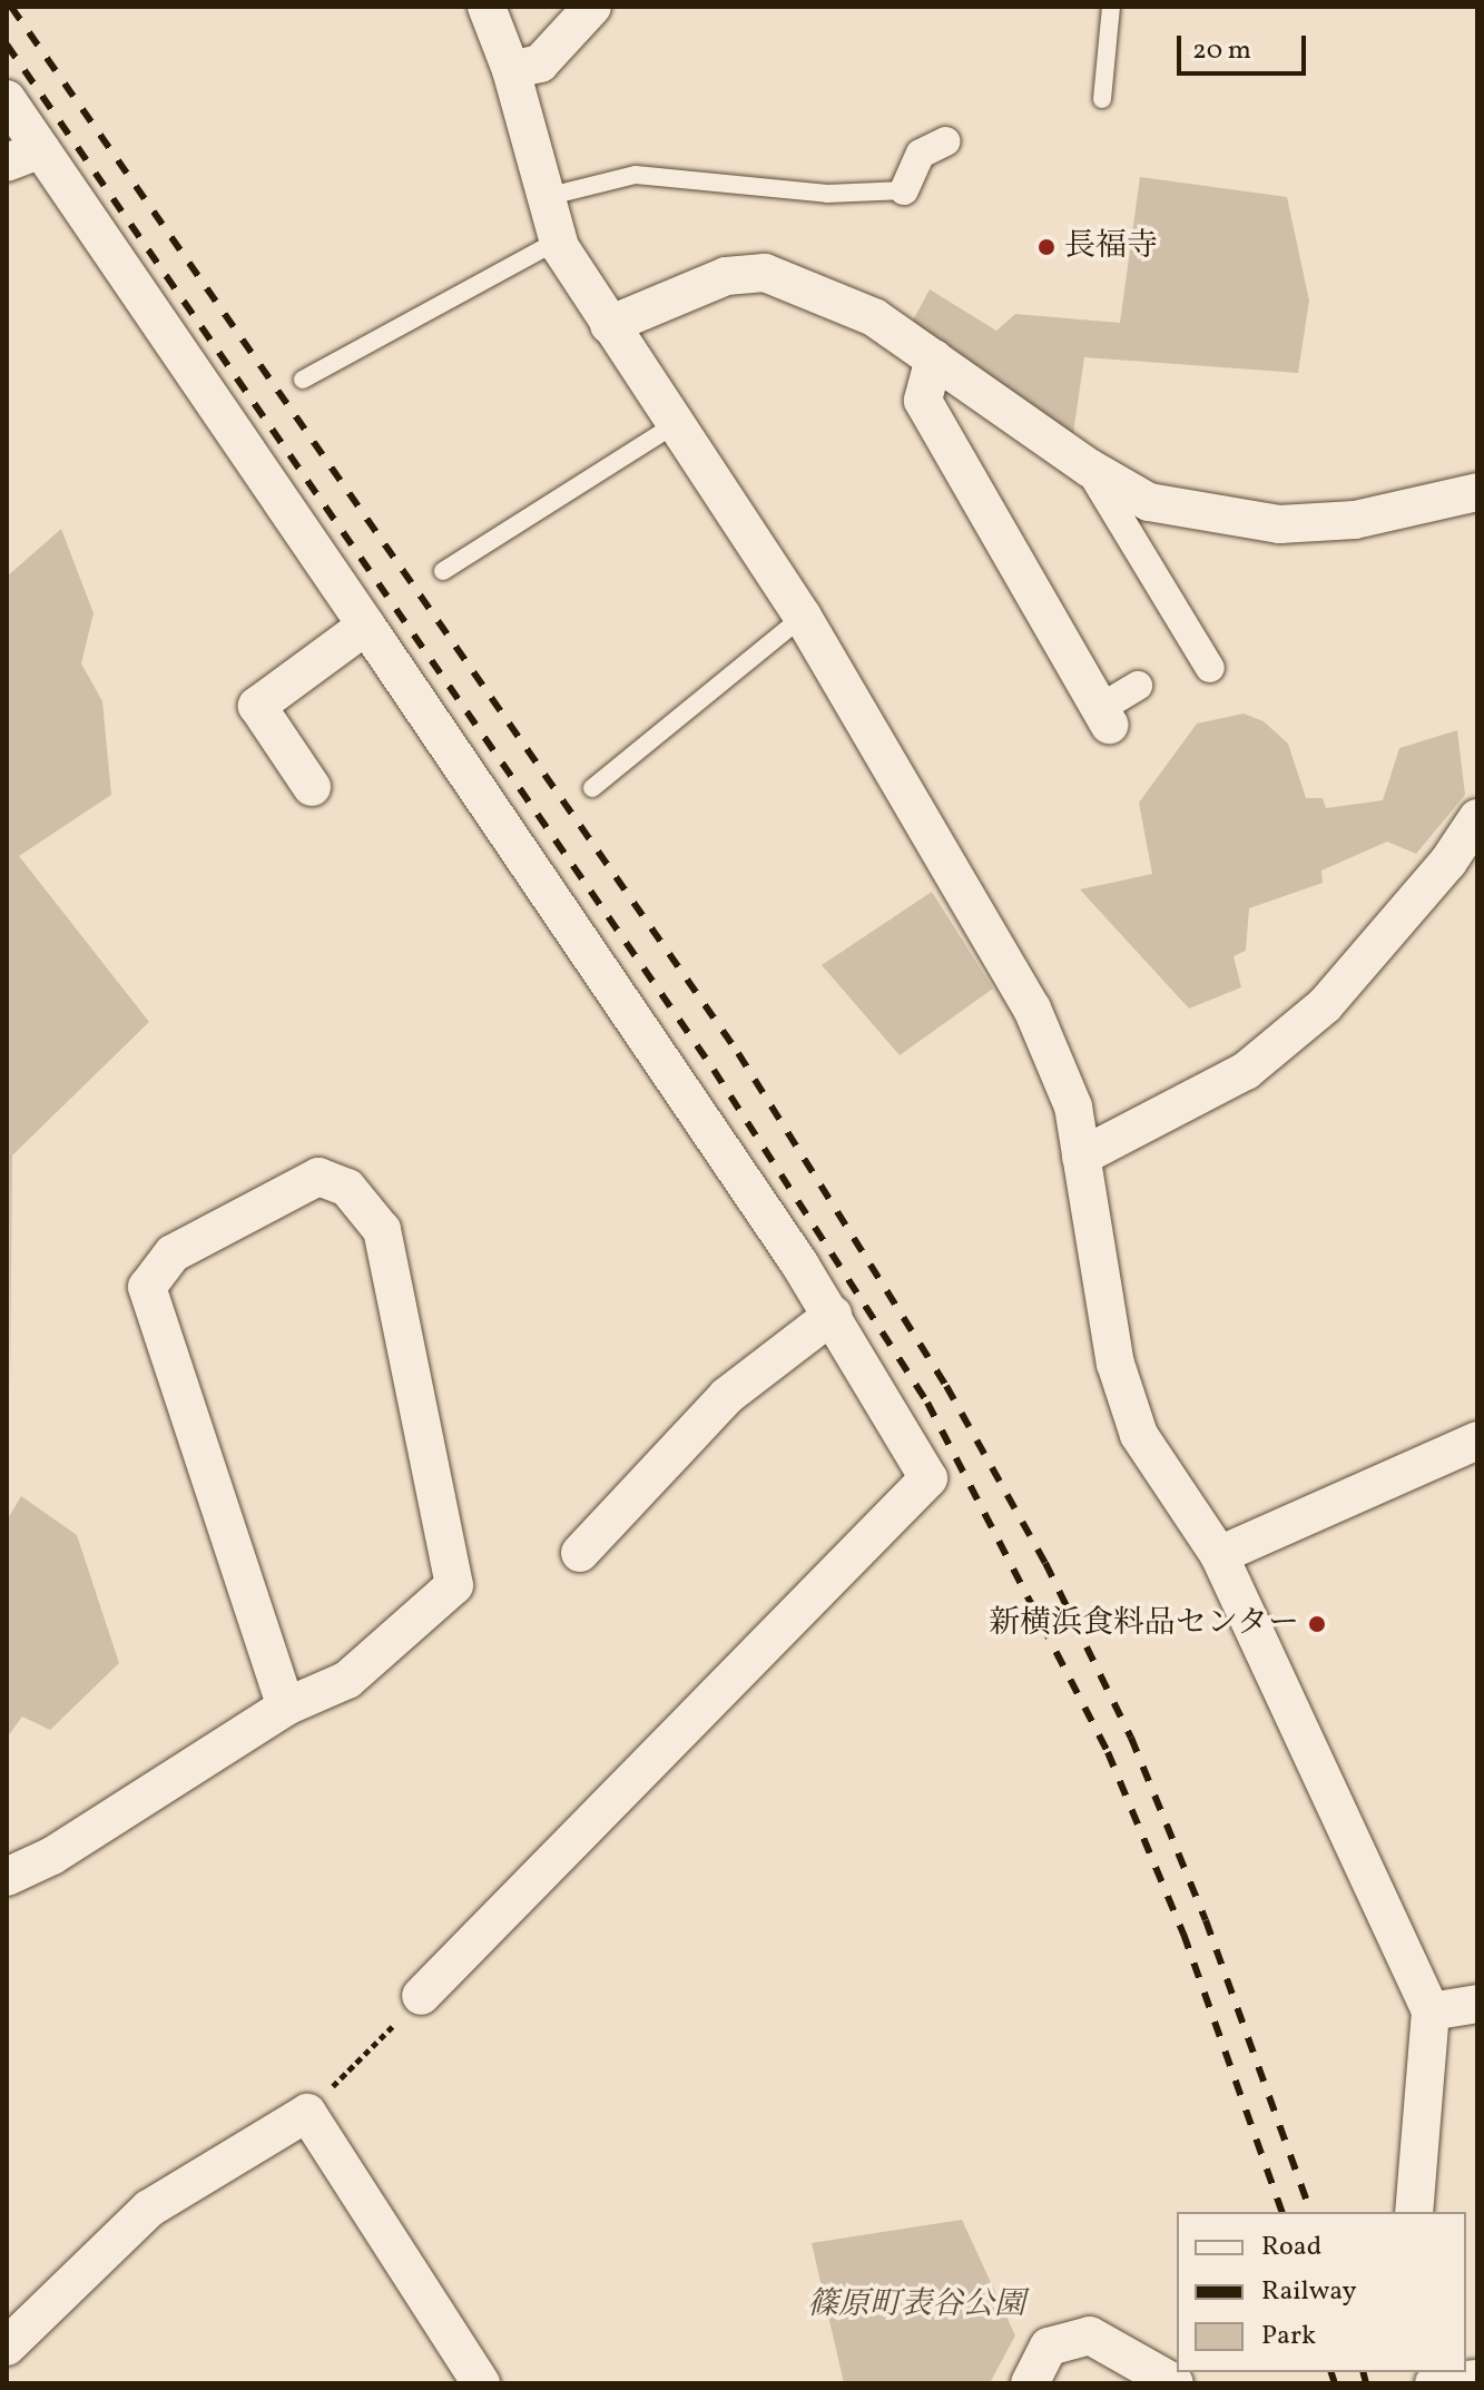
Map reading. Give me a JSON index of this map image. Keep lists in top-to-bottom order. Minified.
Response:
{"parks":["篠原町表谷公園"],"places":["長福寺","新横浜食料品センター"],"legend":["Road","Railway","Park"],"scale_bar":"20 m"}
